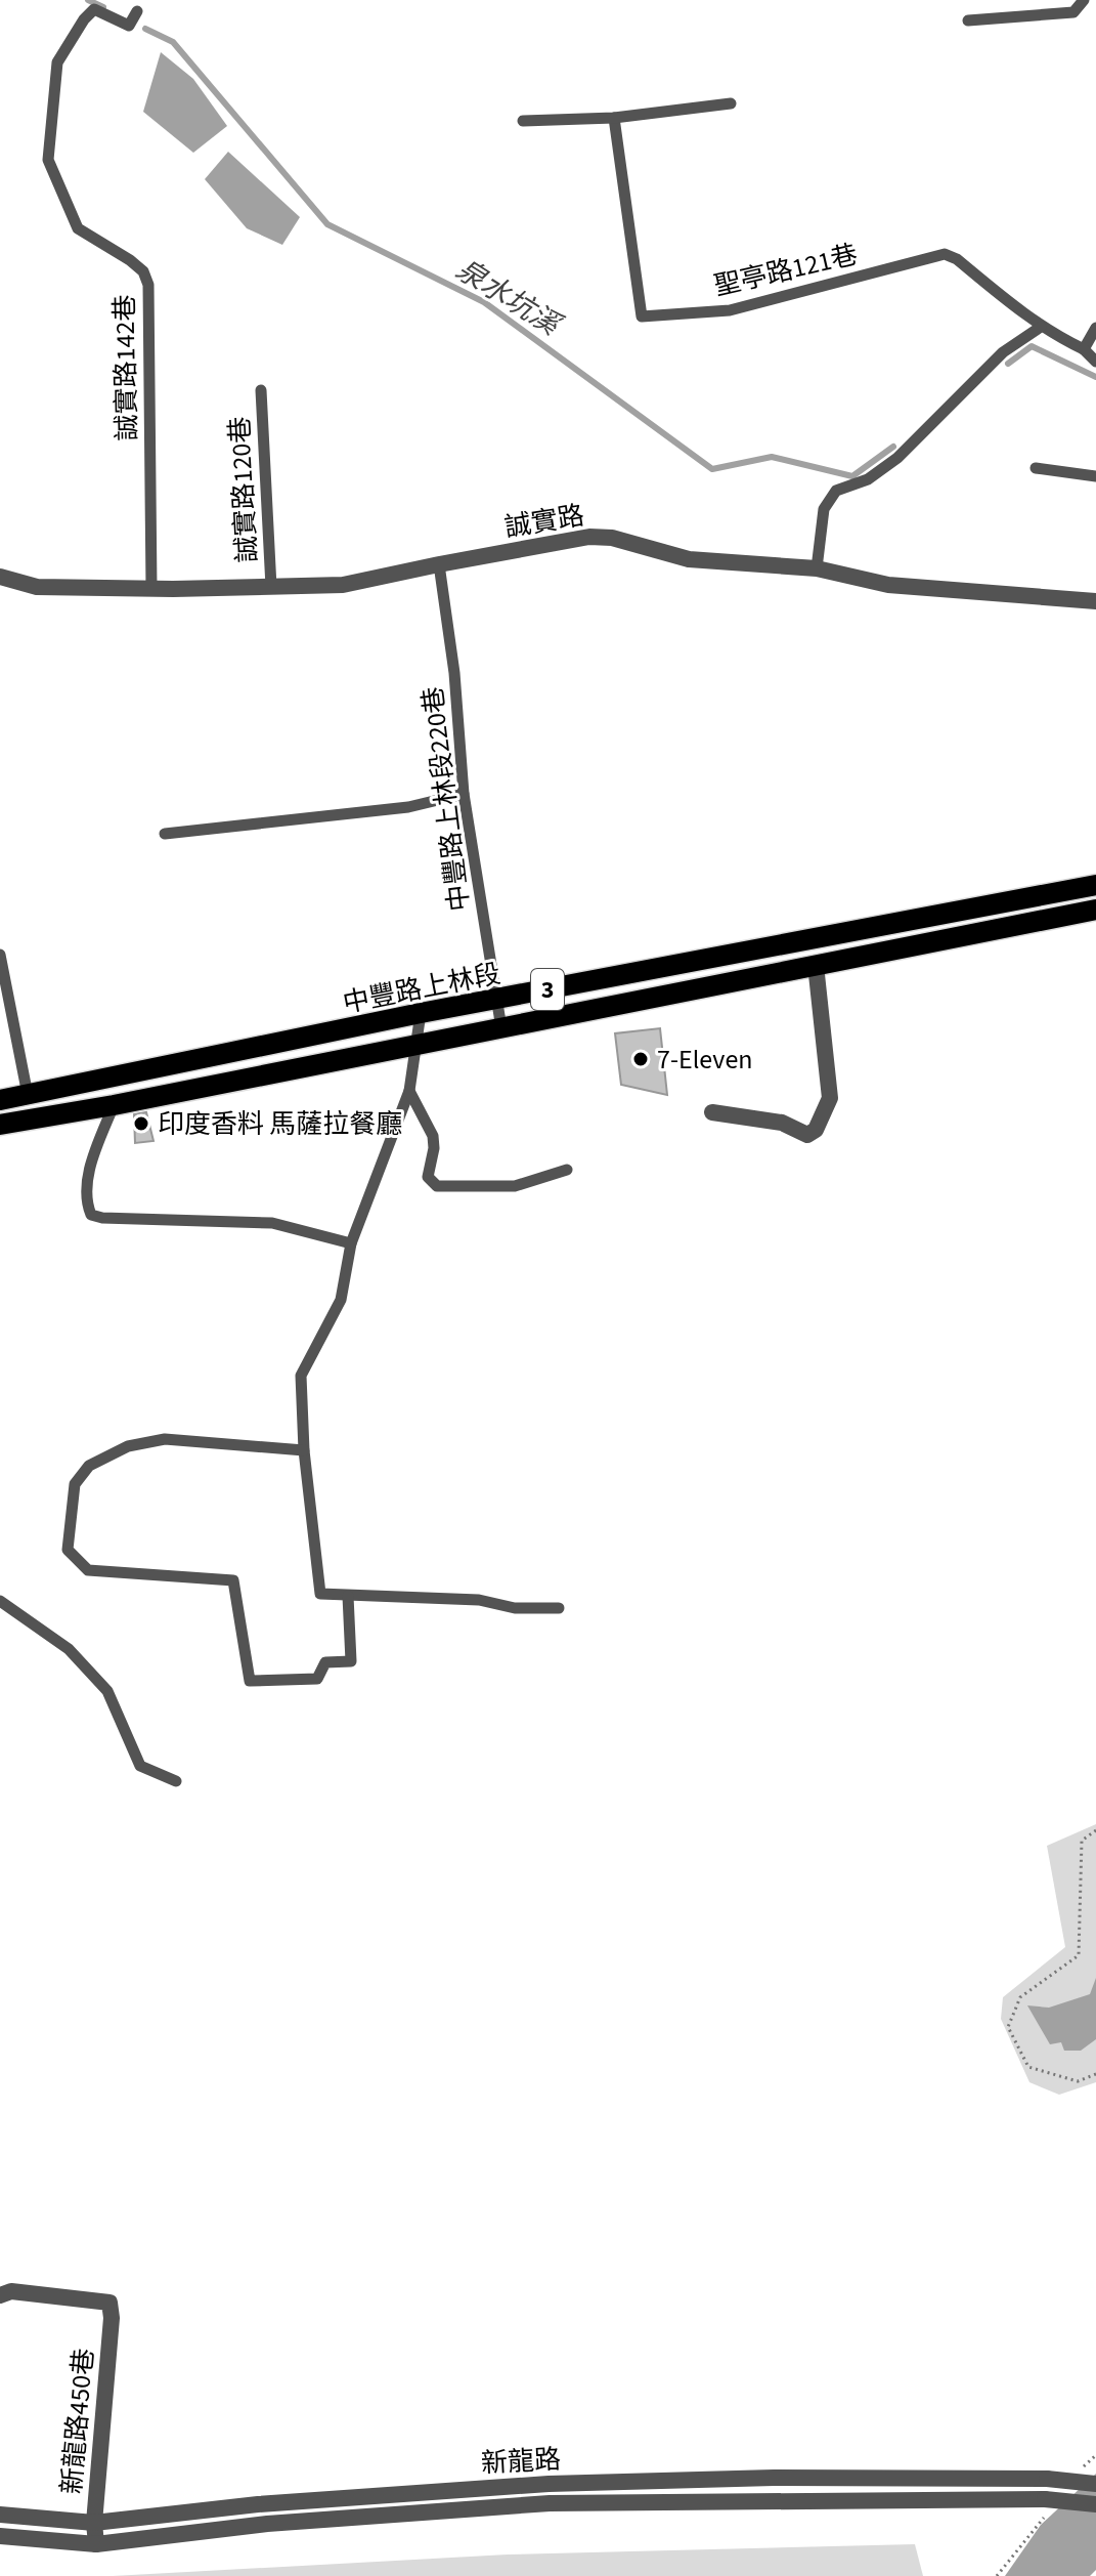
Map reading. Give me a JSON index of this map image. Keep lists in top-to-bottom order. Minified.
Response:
{"streets":{"main road":["中豐路上林段","3"],"street":["誠實路","新龍路450巷","新龍路"],"lane":["聖亭路121巷","誠實路142巷","誠實路120巷","中豐路上林段220巷"]},"crossings":[["誠實路142巷","誠實路"],["誠實路120巷","誠實路"],["誠實路","中豐路上林段220巷"],["中豐路上林段220巷","中豐路上林段"],["新龍路450巷","新龍路"]],"water":["泉水坑溪"],"places":["7-Eleven","印度香料 馬薩拉餐廳"]}
